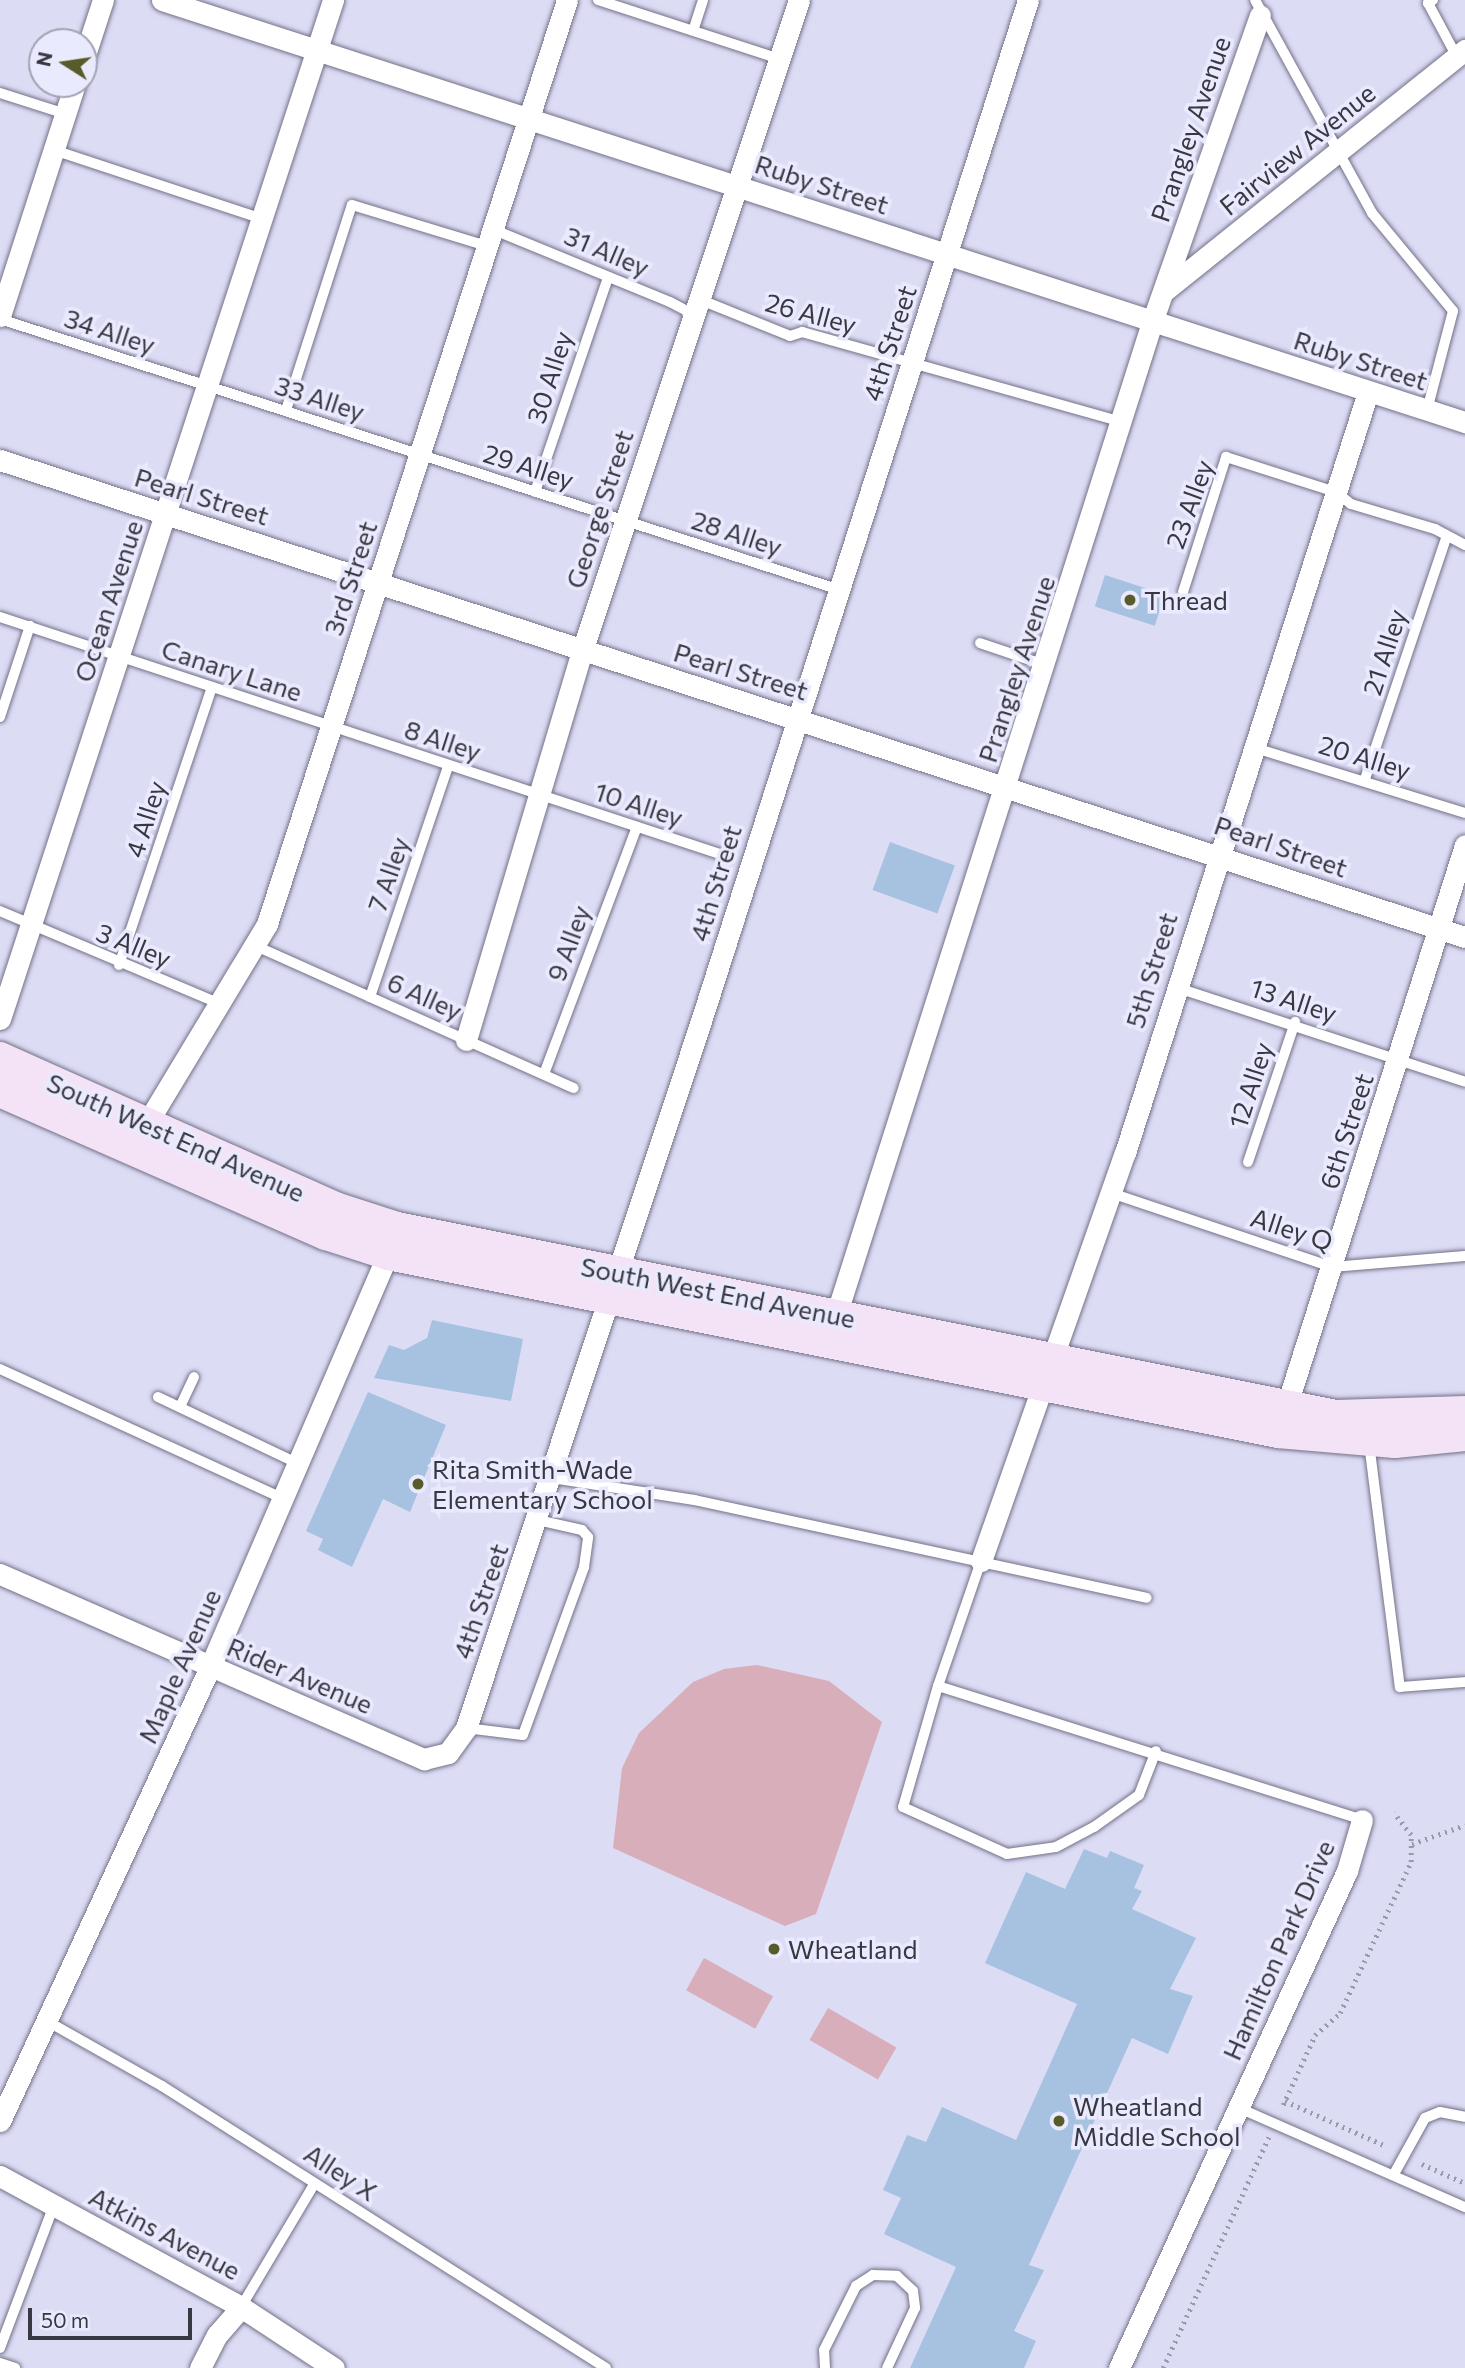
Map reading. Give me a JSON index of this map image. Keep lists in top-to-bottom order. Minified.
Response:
{"streets":{"main road":["South West End Avenue"],"street":["Prangley Avenue","Fairview Avenue","Ruby Street","4th Street","Pearl Street","George Street","3rd Street","Ocean Avenue","5th Street","6th Street","Maple Avenue","Rider Avenue","Hamilton Park Drive","Atkins Avenue"],"lane":["31 Alley","26 Alley","34 Alley","30 Alley","33 Alley","29 Alley","23 Alley","28 Alley","21 Alley","Canary Lane","8 Alley","20 Alley","10 Alley","4 Alley","7 Alley","9 Alley","3 Alley","6 Alley","13 Alley","12 Alley","Alley Q","Alley X"]},"crossings":[["Prangley Avenue","Fairview Avenue"],["Prangley Avenue","Ruby Street"],["Prangley Avenue","26 Alley"],["Prangley Avenue","Pearl Street"],["Prangley Avenue","South West End Avenue"],["Ruby Street","4th Street"],["Ruby Street","George Street"],["Ruby Street","3rd Street"],["Ruby Street","Ocean Avenue"],["Ruby Street","5th Street"],["31 Alley","30 Alley"],["31 Alley","33 Alley"],["31 Alley","George Street"],["31 Alley","3rd Street"],["26 Alley","4th Street"],["26 Alley","George Street"],["34 Alley","33 Alley"],["34 Alley","Ocean Avenue"],["4th Street","Pearl Street"],["4th Street","28 Alley"],["4th Street","South West End Avenue"],["4th Street","Rider Avenue"],["30 Alley","29 Alley"],["33 Alley","29 Alley"],["33 Alley","3rd Street"],["33 Alley","Ocean Avenue"],["29 Alley","George Street"],["29 Alley","28 Alley"],["29 Alley","3rd Street"],["Pearl Street","George Street"],["Pearl Street","3rd Street"],["Pearl Street","Ocean Avenue"],["Pearl Street","5th Street"],["Pearl Street","6th Street"],["23 Alley","5th Street"],["George Street","28 Alley"],["George Street","8 Alley"],["George Street","10 Alley"],["George Street","6 Alley"],["3rd Street","Canary Lane"],["3rd Street","8 Alley"],["3rd Street","3 Alley"],["3rd Street","6 Alley"],["3rd Street","South West End Avenue"],["Ocean Avenue","Canary Lane"],["Ocean Avenue","3 Alley"],["21 Alley","20 Alley"],["Canary Lane","8 Alley"],["Canary Lane","4 Alley"],["8 Alley","10 Alley"],["8 Alley","7 Alley"],["20 Alley","5th Street"],["10 Alley","9 Alley"],["4 Alley","3 Alley"],["7 Alley","6 Alley"],["9 Alley","6 Alley"],["5th Street","13 Alley"],["5th Street","South West End Avenue"],["5th Street","Alley Q"],["13 Alley","12 Alley"],["13 Alley","6th Street"],["6th Street","South West End Avenue"],["6th Street","Alley Q"],["South West End Avenue","Maple Avenue"],["Maple Avenue","Rider Avenue"],["Maple Avenue","Alley X"]],"places":["Thread","Rita Smith-Wade Elementary School","Wheatland","Wheatland Middle School"],"scale_bar":"50 m","north":"left"}
